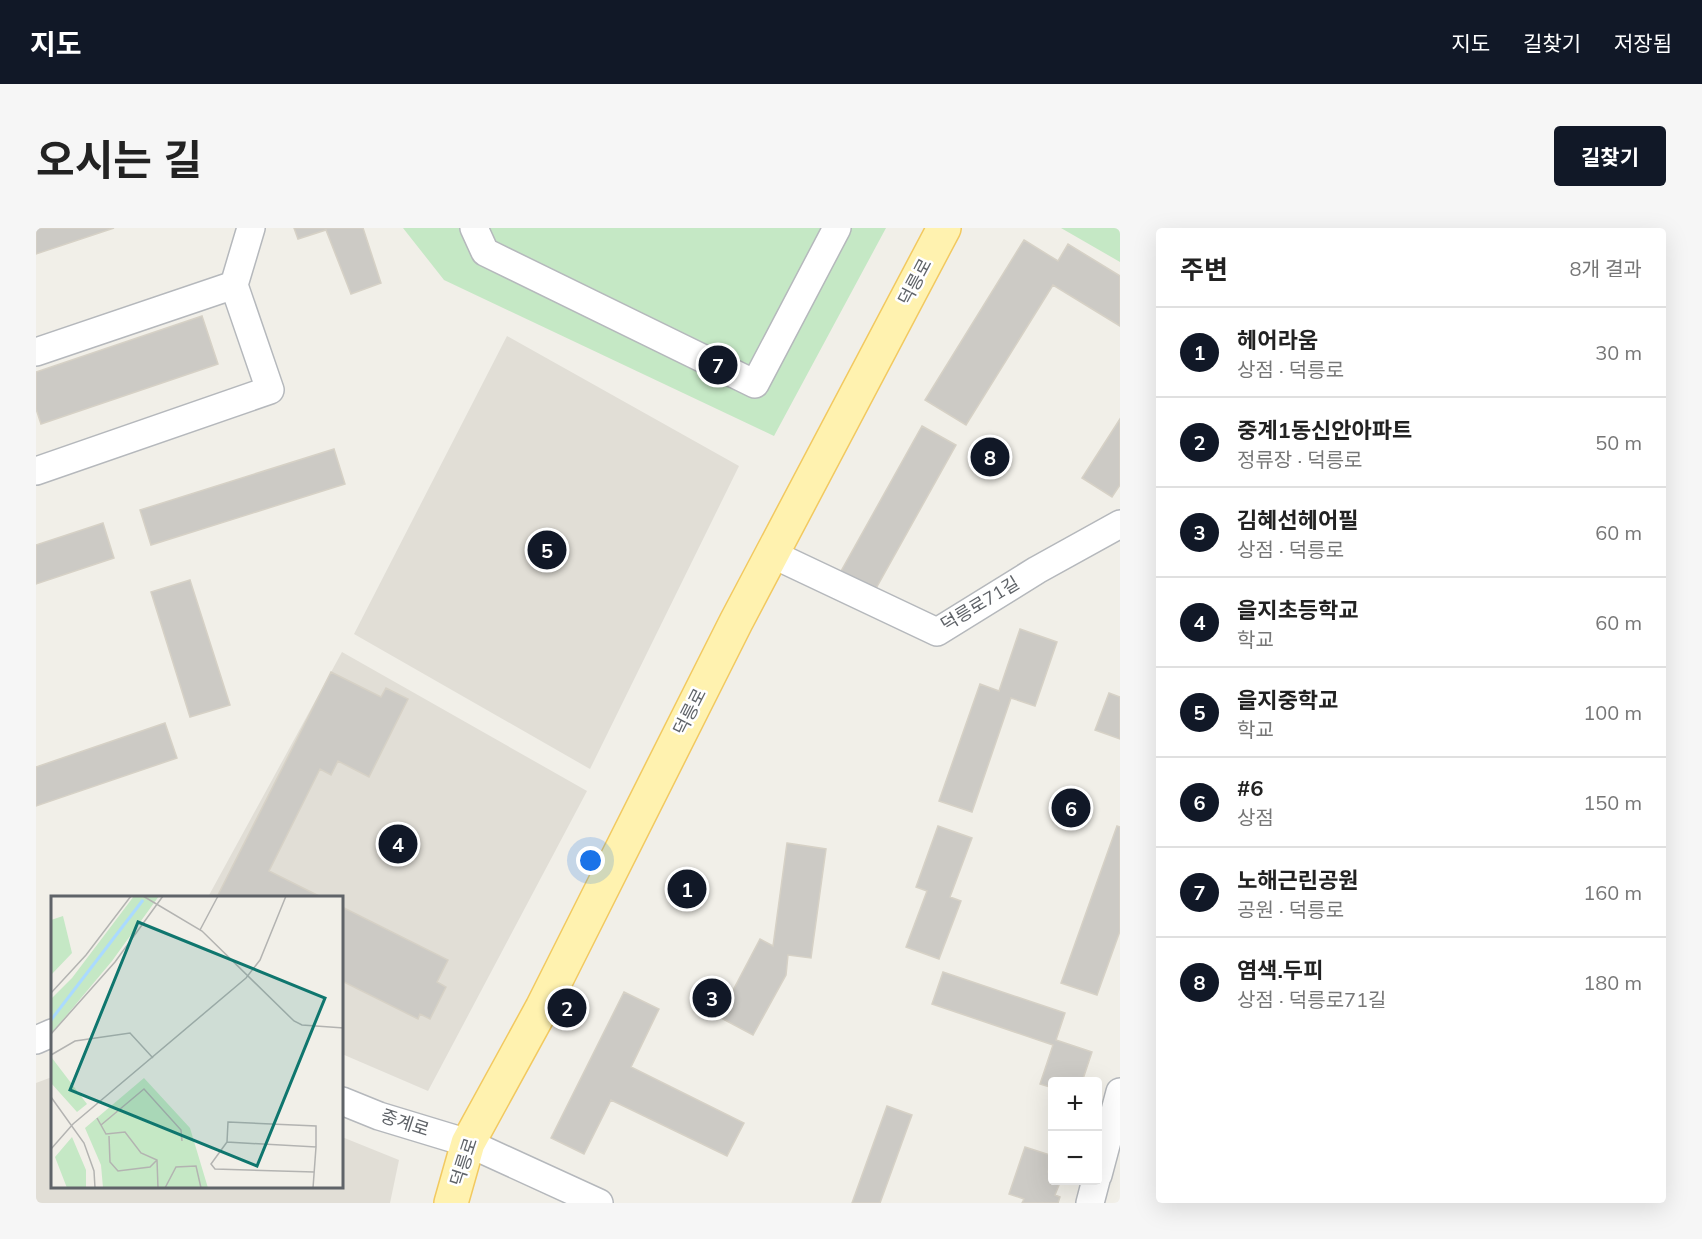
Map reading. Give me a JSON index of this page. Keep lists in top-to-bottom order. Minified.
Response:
{"streets":{"main road":["덕릉로"],"street":["덕릉로71길","중계로"]},"crossings":[["덕릉로","덕릉로71길"],["덕릉로","중계로"]],"page":{"header":"지도","nav":["지도","길찾기","저장됨"],"title":"오시는 길","buttons":"길찾기","heading":["주변","8개 결과"],"list":[{"mark":"1","name":"헤어라움","note":"상점 · 덕릉로","value":"30 m"},{"mark":"2","name":"중계1동신안아파트","note":"정류장 · 덕릉로","value":"50 m"},{"mark":"3","name":"김혜선헤어필","note":"상점 · 덕릉로","value":"60 m"},{"mark":"4","name":"을지초등학교","note":"학교","value":"60 m"},{"mark":"5","name":"을지중학교","note":"학교","value":"100 m"},{"mark":"6","name":"#6","note":"상점","value":"150 m"},{"mark":"7","name":"노해근린공원","note":"공원 · 덕릉로","value":"160 m"},{"mark":"8","name":"염색.두피","note":"상점 · 덕릉로71길","value":"180 m"}],"pins":["7","8","5","6","4","1","3","2"],"map_buttons":["+","−"]}}
